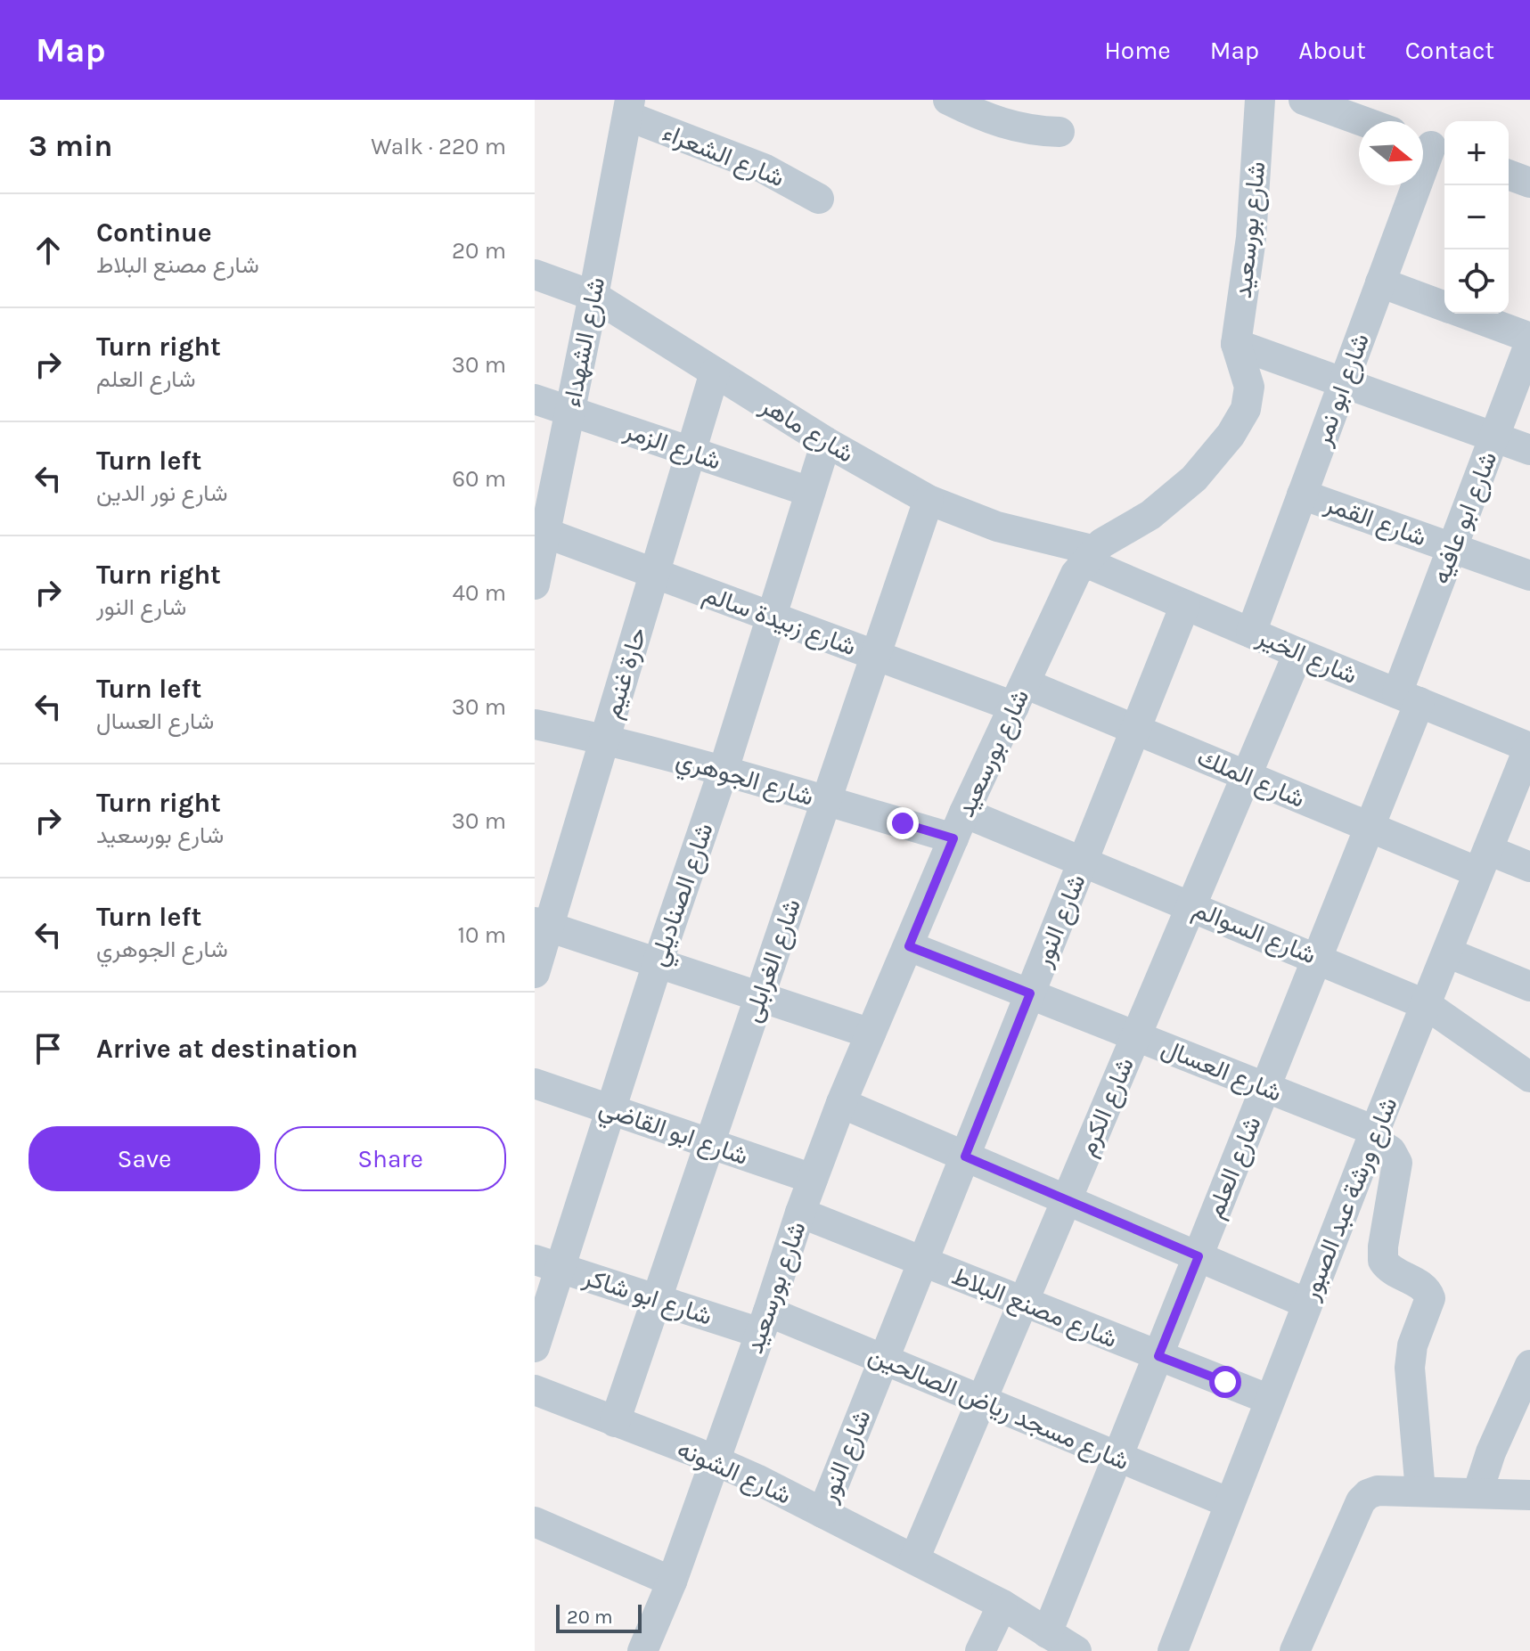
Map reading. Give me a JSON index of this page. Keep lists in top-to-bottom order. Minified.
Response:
{"streets":{"street":["شارع الشعراء","شارع بورسعيد","شارع الشهداء","شارع ابو نمر","شارع ماهر","شارع الزمر","شارع ابو عافيه","شارع القمر","شارع زبيدة سالم","شارع الخير","حارة غنيم","شارع الجوهري","شارع الملك","شارع الصناديلي","شارع النور","شارع السوالم","شارع الغرابلى","شارع العسال","شارع الكرم","شارع ابو القاضي","شارع العلم","شارع ورشة عبد الصبور","شارع ابو شاكر","شارع مصنع البلاط","شارع مسجد رياض الصالحين","شارع الشونه"]},"crossings":[["شارع الشعراء","شارع الشهداء"],["شارع بورسعيد","شارع ماهر"],["شارع بورسعيد","شارع زبيدة سالم"],["شارع بورسعيد","شارع الخير"],["شارع بورسعيد","شارع الجوهري"],["شارع بورسعيد","شارع الملك"],["شارع بورسعيد","شارع السوالم"],["شارع بورسعيد","شارع العسال"],["شارع بورسعيد","شارع ابو القاضي"],["شارع بورسعيد","شارع ابو شاكر"],["شارع بورسعيد","شارع مصنع البلاط"],["شارع بورسعيد","شارع مسجد رياض الصالحين"],["شارع بورسعيد","شارع الشونه"],["شارع الشهداء","شارع ماهر"],["شارع الشهداء","شارع الزمر"],["شارع الشهداء","شارع زبيدة سالم"],["شارع ابو نمر","شارع القمر"],["شارع ابو نمر","شارع الخير"],["شارع ماهر","شارع الخير"],["شارع ماهر","حارة غنيم"],["شارع ماهر","شارع الصناديلي"],["شارع ماهر","شارع الغرابلى"],["شارع الزمر","حارة غنيم"],["شارع الزمر","شارع الصناديلي"],["شارع ابو عافيه","شارع القمر"],["شارع ابو عافيه","شارع الخير"],["شارع ابو عافيه","شارع العلم"],["شارع زبيدة سالم","حارة غنيم"],["شارع زبيدة سالم","شارع الملك"],["شارع زبيدة سالم","شارع الصناديلي"],["شارع زبيدة سالم","شارع الغرابلى"],["شارع الخير","شارع النور"],["شارع الخير","شارع الكرم"],["شارع الخير","شارع العلم"],["شارع الخير","شارع ورشة عبد الصبور"],["حارة غنيم","شارع الجوهري"],["شارع الجوهري","شارع الصناديلي"],["شارع الجوهري","شارع السوالم"],["شارع الجوهري","شارع الغرابلى"],["شارع الملك","شارع النور"],["شارع الملك","شارع الكرم"],["شارع الملك","شارع العلم"],["شارع الملك","شارع ورشة عبد الصبور"],["شارع الصناديلي","شارع ابو القاضي"],["شارع الصناديلي","شارع ابو شاكر"],["شارع النور","شارع السوالم"],["شارع النور","شارع العسال"],["شارع النور","شارع مصنع البلاط"],["شارع النور","شارع مسجد رياض الصالحين"],["شارع النور","شارع الشونه"],["شارع السوالم","شارع الكرم"],["شارع السوالم","شارع العلم"],["شارع السوالم","شارع ورشة عبد الصبور"],["شارع الغرابلى","شارع ابو القاضي"],["شارع الغرابلى","شارع ابو شاكر"],["شارع الغرابلى","شارع الشونه"],["شارع العسال","شارع الكرم"],["شارع العسال","شارع العلم"],["شارع العسال","شارع ورشة عبد الصبور"],["شارع الكرم","شارع مصنع البلاط"],["شارع الكرم","شارع مسجد رياض الصالحين"],["شارع الكرم","شارع الشونه"],["شارع العلم","شارع مصنع البلاط"],["شارع العلم","شارع مسجد رياض الصالحين"],["شارع العلم","شارع الشونه"],["شارع ورشة عبد الصبور","شارع مصنع البلاط"],["شارع ورشة عبد الصبور","شارع مسجد رياض الصالحين"],["شارع ابو شاكر","شارع مسجد رياض الصالحين"]],"scale_bar":"20 m","north":"right","page":{"header":"Map","nav":["Home","Map","About","Contact"],"heading":["3 min","Walk · 220 m"],"map_buttons":["+","−"],"list":[["Continue","شارع مصنع البلاط","20 m"],["Turn right","شارع العلم","30 m"],["Turn left","شارع نور الدين","60 m"],["Turn right","شارع النور","40 m"],["Turn left","شارع العسال","30 m"],["Turn right","شارع بورسعيد","30 m"],["Turn left","شارع الجوهري","10 m"],"Arrive at destination"],"buttons":["Save","Share"],"scale":"20 m"}}
